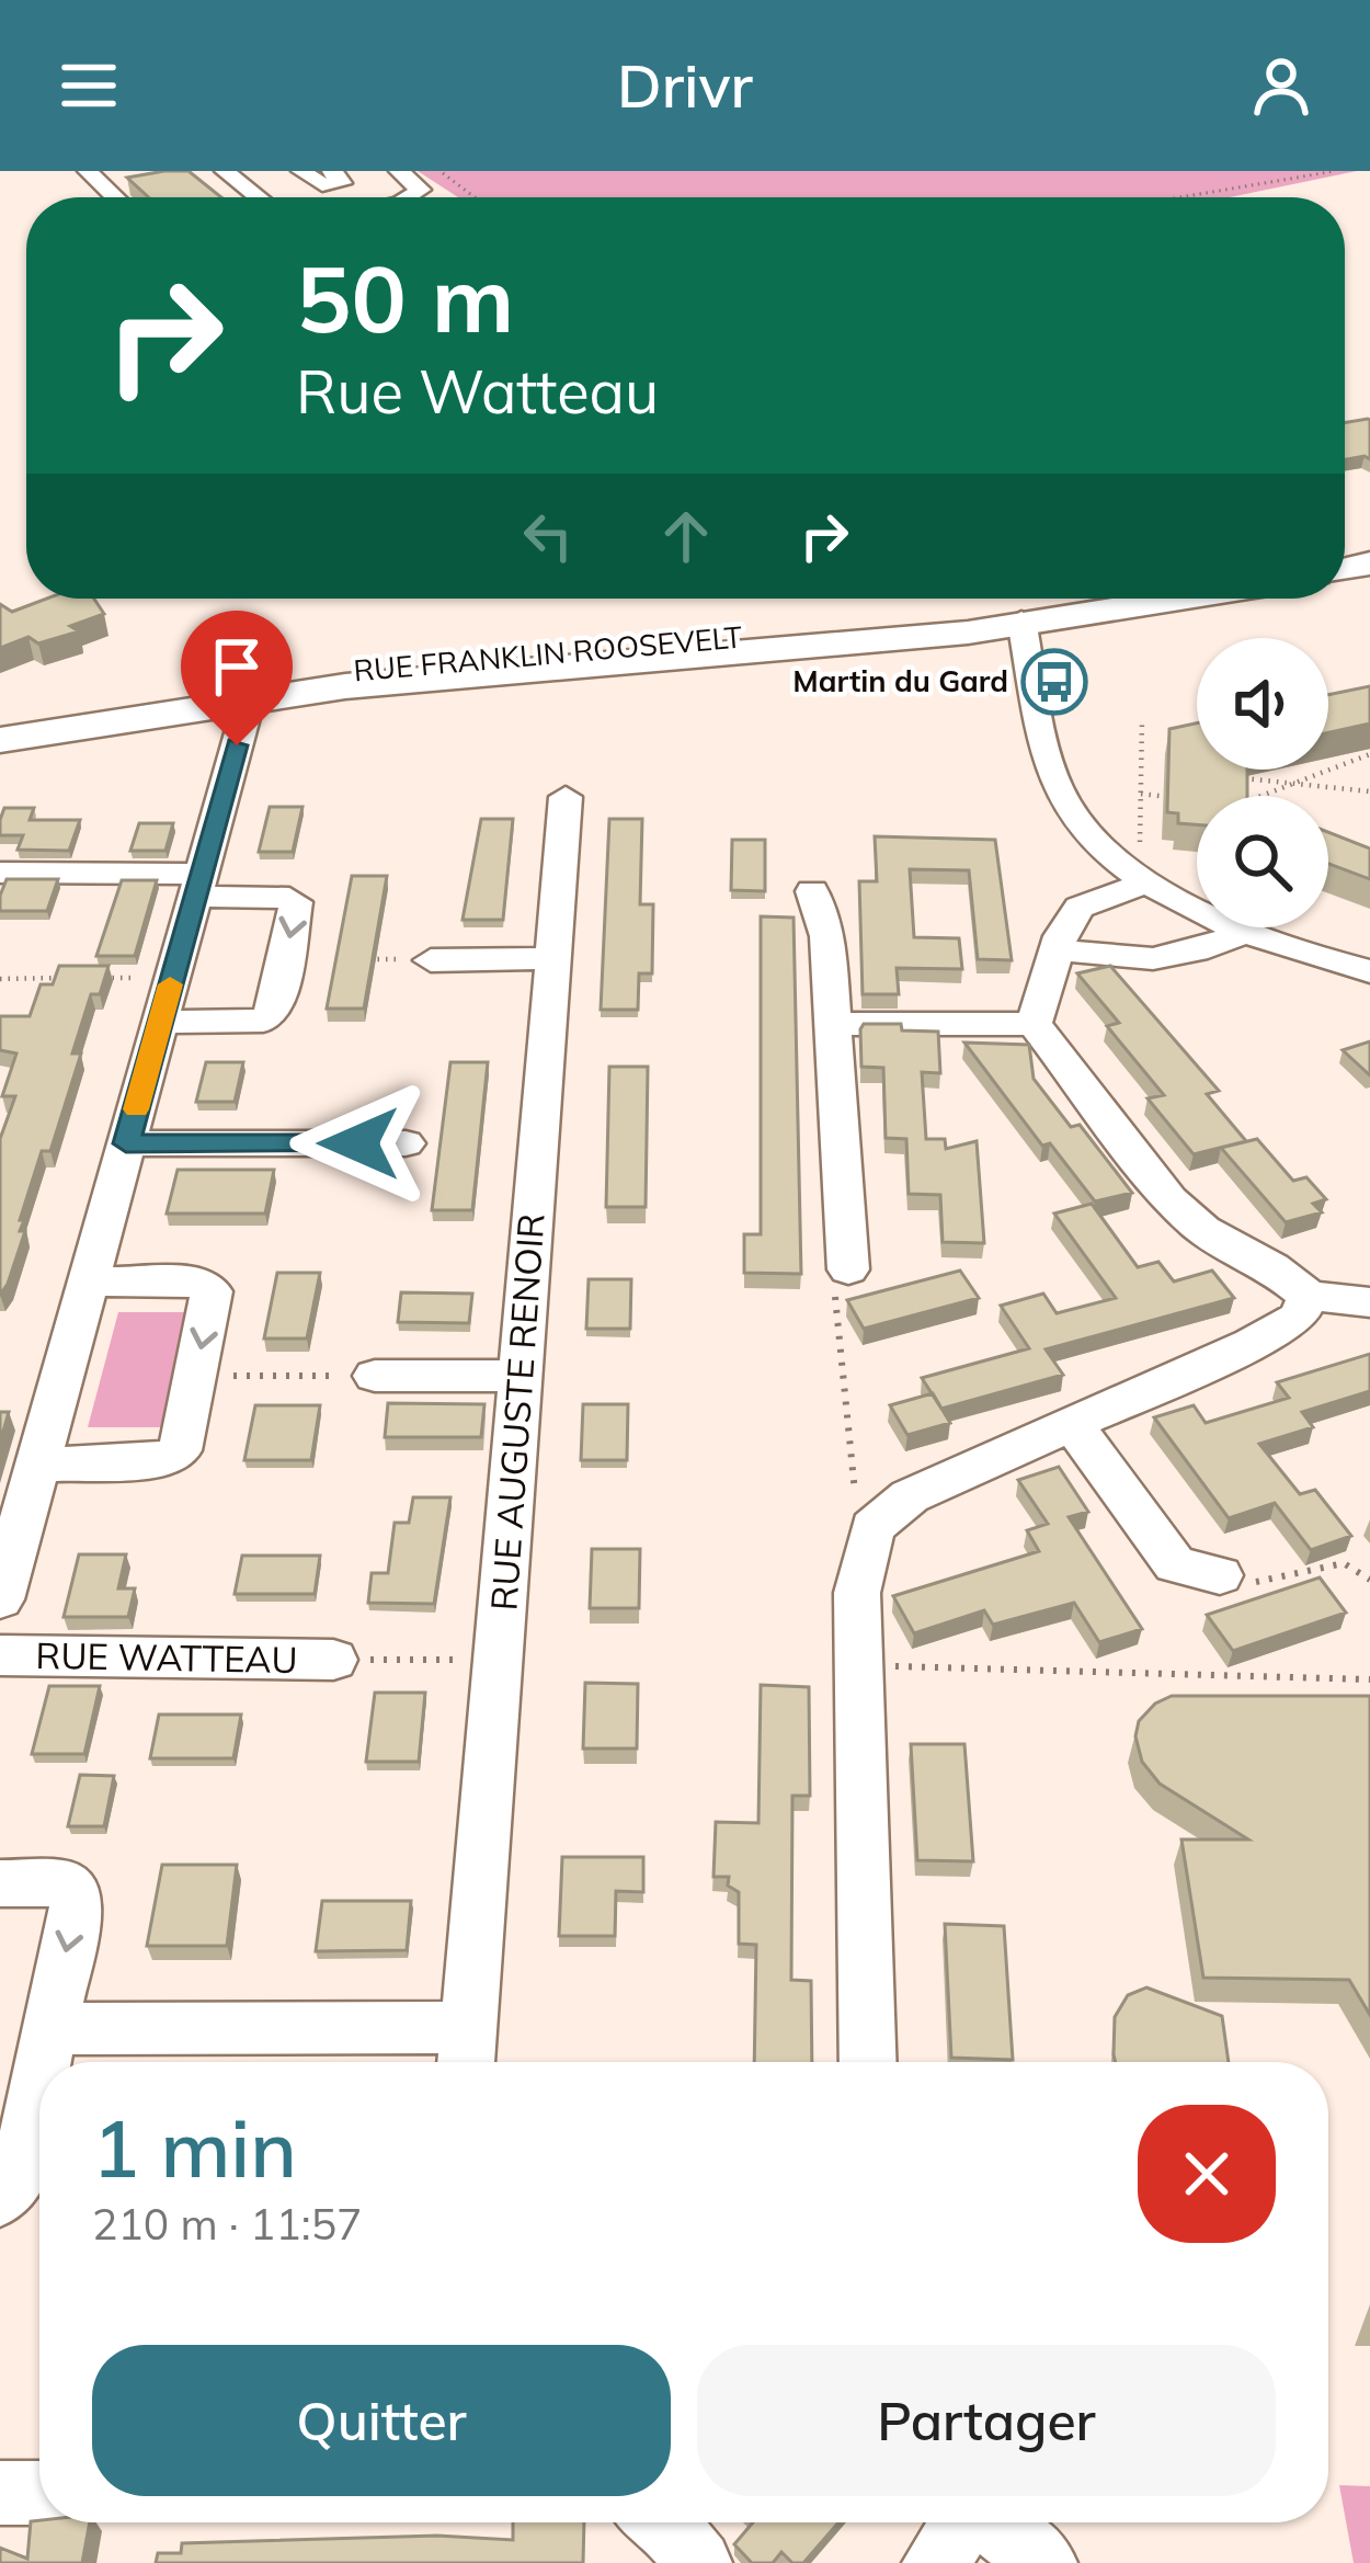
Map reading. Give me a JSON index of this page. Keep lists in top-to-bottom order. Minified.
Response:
{"streets":{"main road":["RUE FRANKLIN ROOSEVELT"],"street":["RUE AUGUSTE RENOIR","RUE WATTEAU"]},"crossings":[["RUE FRANKLIN ROOSEVELT","RUE WATTEAU"]],"places":{"bus stop":["Martin du Gard"]},"page":{"header":"Drivr","turn":["50 m","Rue Watteau"],"heading":["1 min","210 m · 11:57"],"buttons":["Quitter","Partager"]}}
